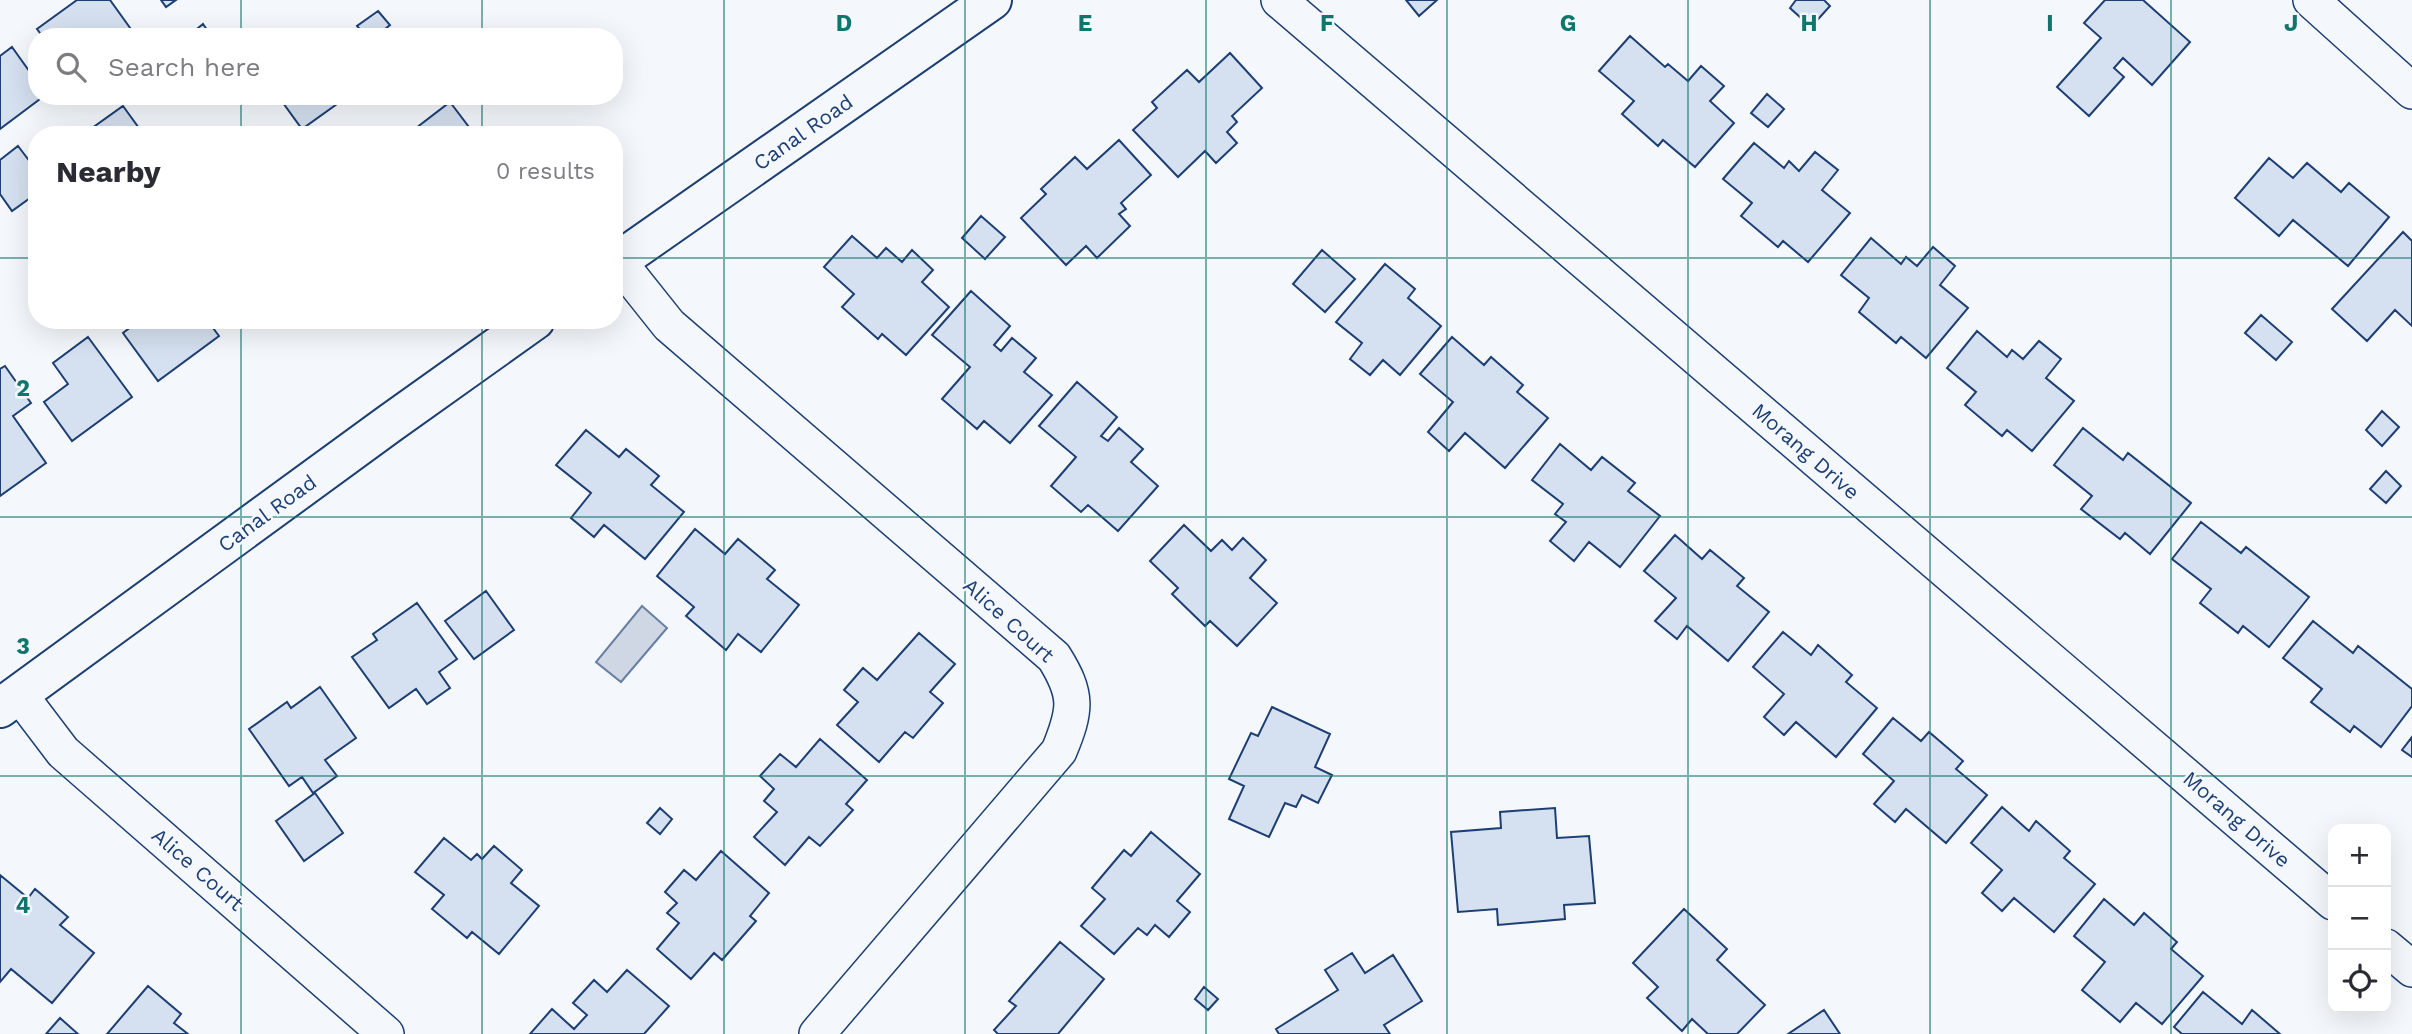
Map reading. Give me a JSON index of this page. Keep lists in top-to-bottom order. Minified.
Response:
{"streets":{"street":["Canal Road","Morang Drive","Alice Court"]},"crossings":[["Canal Road","Alice Court"]],"page":{"search":"Search here","heading":["Nearby","0 results"],"map_buttons":["+","−"]},"grid":{"columns":["D","E","F","G","H","I","J"],"rows":["2","3","4"]}}
